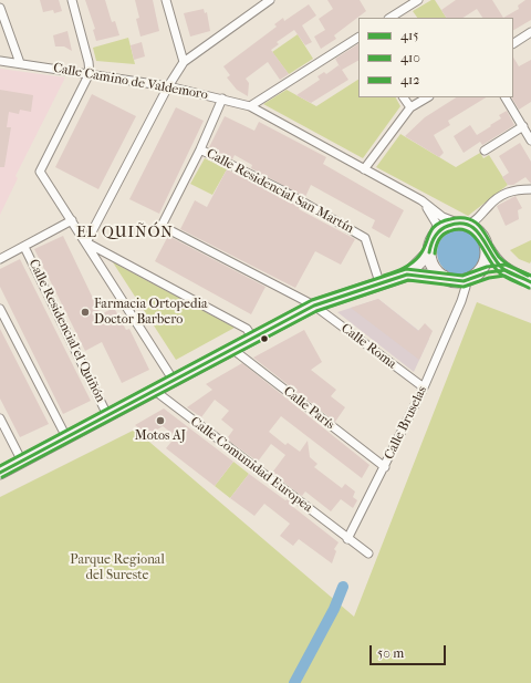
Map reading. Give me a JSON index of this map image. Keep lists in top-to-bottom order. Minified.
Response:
{"streets":{"street":["Calle Camino de Valdemoro","Calle Residencial San Martín","Calle Residencial el Quiñón","Calle Roma","Calle París","Calle Bruselas","Calle Comunidad Europea"]},"crossings":[["Calle Camino de Valdemoro","Calle Bruselas"],["Calle Residencial San Martín","Calle Roma"],["Calle Roma","Calle Bruselas"],["Calle París","Calle Bruselas"],["Calle Bruselas","Calle Comunidad Europea"]],"districts":["EL QUIÑÓN"],"parks":["Parque Regional del Sureste"],"places":["Farmacia Ortopedia Doctor Barbero","Motos AJ"],"lines":["transit line 412","transit line 415","transit line 410"],"legend":["415","410","412"],"scale_bar":"50 m"}
